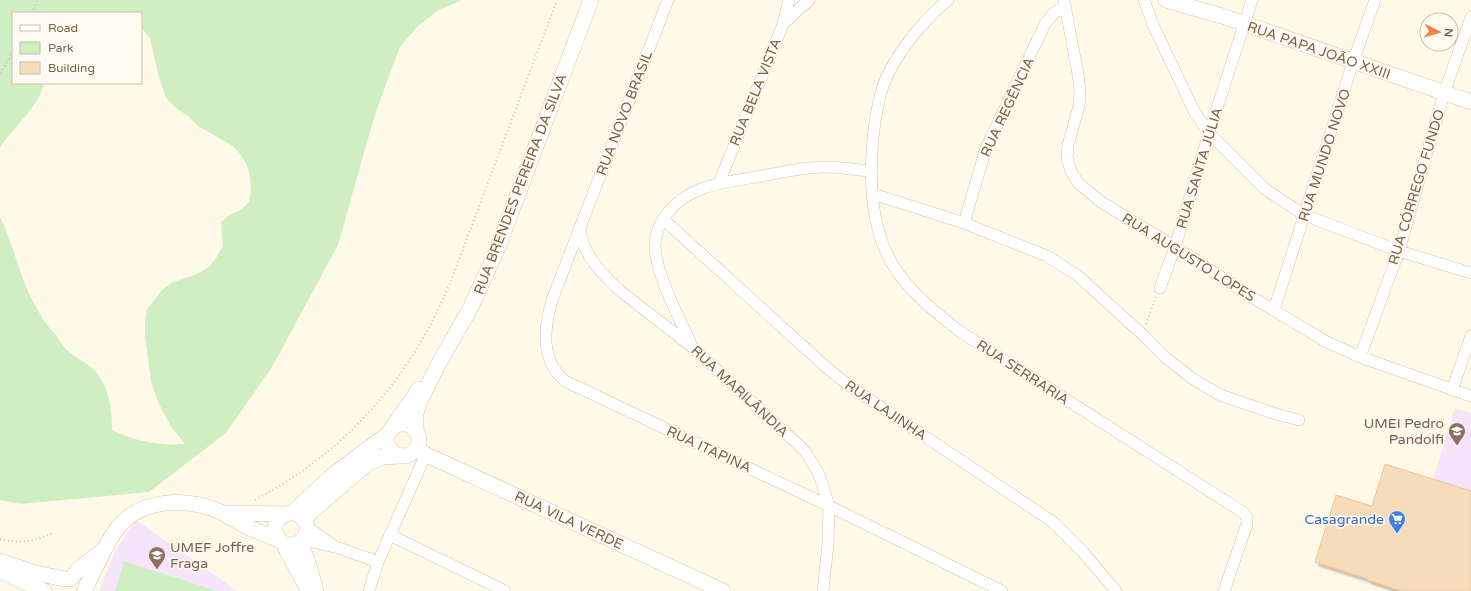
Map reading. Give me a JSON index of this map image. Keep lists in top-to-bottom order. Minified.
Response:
{"streets":{"main road":["RUA PAPA JOÃO XXIII","RUA BRENDES PEREIRA DA SILVA","RUA VILA VERDE"],"street":["RUA BELA VISTA","RUA REGÊNCIA","RUA NOVO BRASIL","RUA MUNDO NOVO","RUA SANTA JÚLIA","RUA CÓRREGO FUNDO","RUA AUGUSTO LOPES","RUA SERRARIA","RUA MARILÂNDIA","RUA LAJINHA","RUA ITAPINA"]},"crossings":[["RUA PAPA JOÃO XXIII","RUA MUNDO NOVO"],["RUA PAPA JOÃO XXIII","RUA SANTA JÚLIA"],["RUA PAPA JOÃO XXIII","RUA CÓRREGO FUNDO"],["RUA REGÊNCIA","RUA AUGUSTO LOPES"],["RUA NOVO BRASIL","RUA MARILÂNDIA"],["RUA NOVO BRASIL","RUA ITAPINA"],["RUA MUNDO NOVO","RUA AUGUSTO LOPES"],["RUA SANTA JÚLIA","RUA AUGUSTO LOPES"],["RUA BRENDES PEREIRA DA SILVA","RUA VILA VERDE"],["RUA CÓRREGO FUNDO","RUA AUGUSTO LOPES"],["RUA MARILÂNDIA","RUA ITAPINA"]],"places":{"school or university":["UMEI Pedro Pandolfi","UMEF Joffre Fraga"],"supermarket":["Casagrande"]},"legend":["Road","Park","Building"],"north":"right"}
